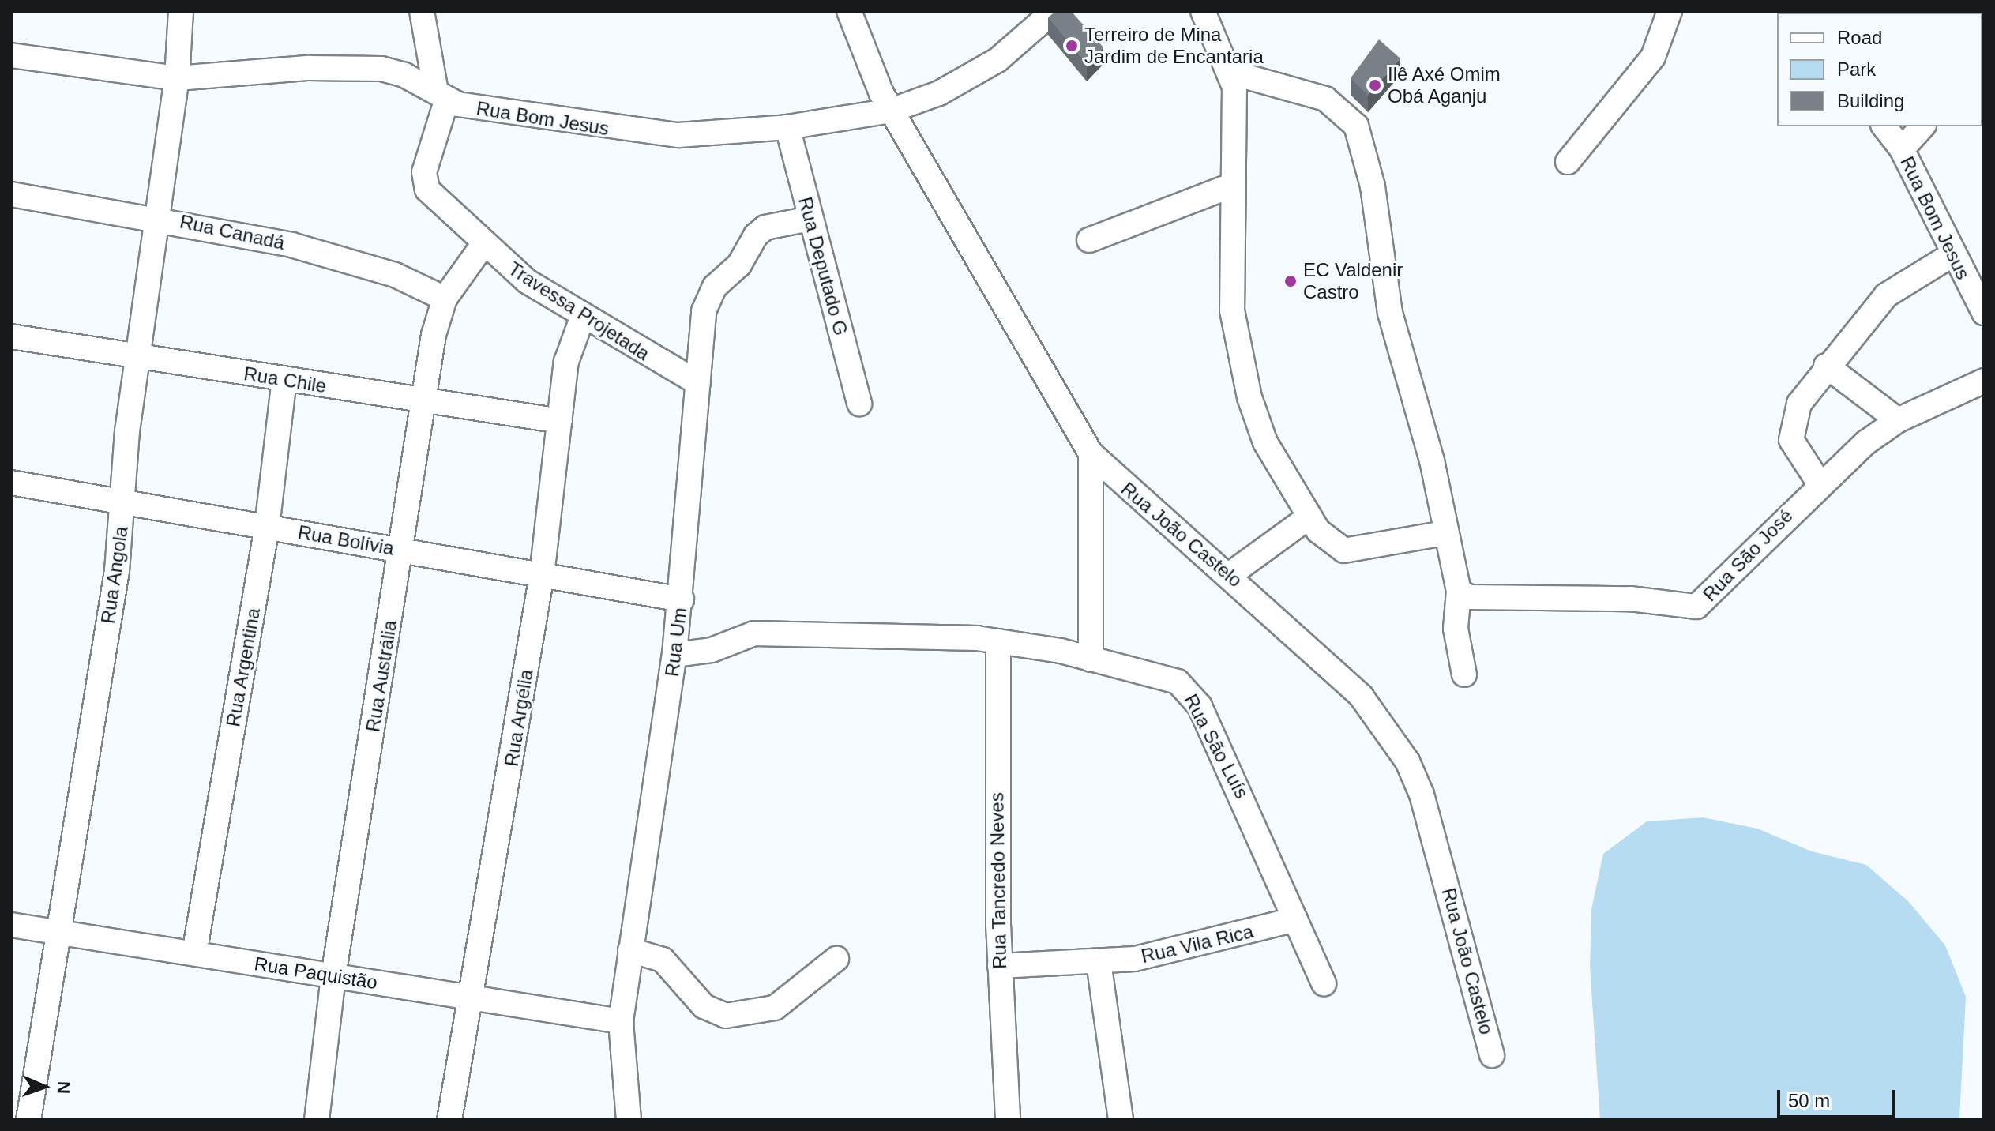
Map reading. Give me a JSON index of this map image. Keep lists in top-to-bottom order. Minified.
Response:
{"streets":{"street":["Rua Bom Jesus","Rua Canadá","Rua Deputado G","Travessa Projetada","Rua Chile","Rua João Castelo","Rua Bolívia","Rua São José","Rua Angola","Rua Um","Rua Argentina","Rua Austrália","Rua Argélia","Rua São Luís","Rua Tancredo Neves","Rua Vila Rica","Rua Paquistão"]},"crossings":[["Rua Bom Jesus","Rua Deputado G"],["Rua Bom Jesus","Travessa Projetada"],["Rua Bom Jesus","Rua João Castelo"],["Rua Bom Jesus","Rua Angola"],["Rua Canadá","Rua Angola"],["Rua Canadá","Rua Austrália"],["Rua Deputado G","Rua Um"],["Travessa Projetada","Rua Um"],["Travessa Projetada","Rua Austrália"],["Travessa Projetada","Rua Argélia"],["Rua Chile","Rua Angola"],["Rua Chile","Rua Argentina"],["Rua Chile","Rua Austrália"],["Rua Chile","Rua Argélia"],["Rua Bolívia","Rua Angola"],["Rua Bolívia","Rua Um"],["Rua Bolívia","Rua Argentina"],["Rua Bolívia","Rua Austrália"],["Rua Bolívia","Rua Argélia"],["Rua Angola","Rua Paquistão"],["Rua Um","Rua São Luís"],["Rua Um","Rua Paquistão"],["Rua Argentina","Rua Paquistão"],["Rua Austrália","Rua Paquistão"],["Rua Argélia","Rua Paquistão"],["Rua São Luís","Rua Tancredo Neves"],["Rua São Luís","Rua Vila Rica"],["Rua Tancredo Neves","Rua Vila Rica"]],"places":["Terreiro de Mina Jardim de Encantaria","Ilê Axé Omim Obá Aganju","EC Valdenir Castro"],"legend":["Road","Park","Building"],"scale_bar":"50 m","north":"right"}
